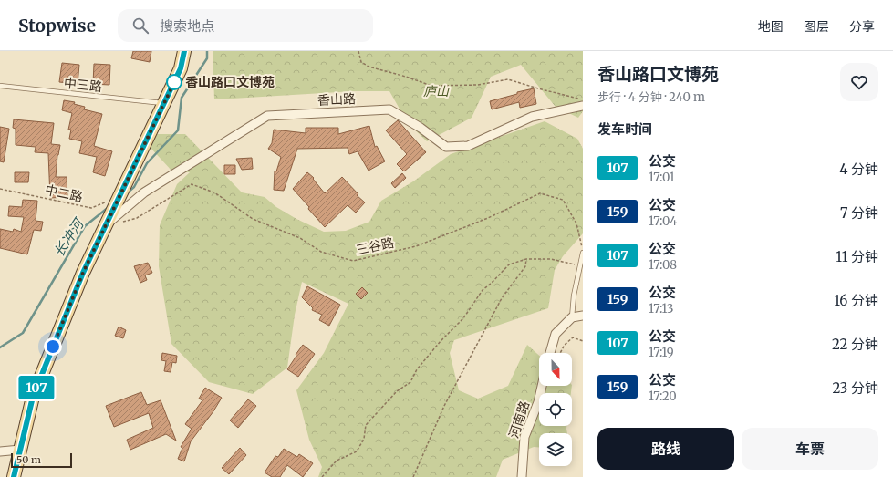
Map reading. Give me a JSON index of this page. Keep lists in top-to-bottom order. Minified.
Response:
{"streets":{"street":["香山路","河南路"],"lane":["中三路"],"path":["中二路","三谷路"]},"crossings":[["香山路","三谷路"]],"water":["长冲河"],"parks":["庐山"],"places":["香山路口文博苑"],"lines":["bus line 107"],"scale_bar":"50 m","north":"bottom","page":{"header":"Stopwise","search":"搜索地点","nav":["地图","图层","分享"],"on_map":"107","heading":[["香山路口文博苑","步行 · 4 分钟 · 240 m"],"发车时间"],"list":[{"mark":"107","name":"公交","note":"17:01","value":"4 分钟"},{"mark":"159","name":"公交","note":"17:04","value":"7 分钟"},{"mark":"107","name":"公交","note":"17:08","value":"11 分钟"},{"mark":"159","name":"公交","note":"17:13","value":"16 分钟"},{"mark":"107","name":"公交","note":"17:19","value":"22 分钟"},{"mark":"159","name":"公交","note":"17:20","value":"23 分钟"}],"buttons":["路线","车票"],"scale":"50 m"}}
